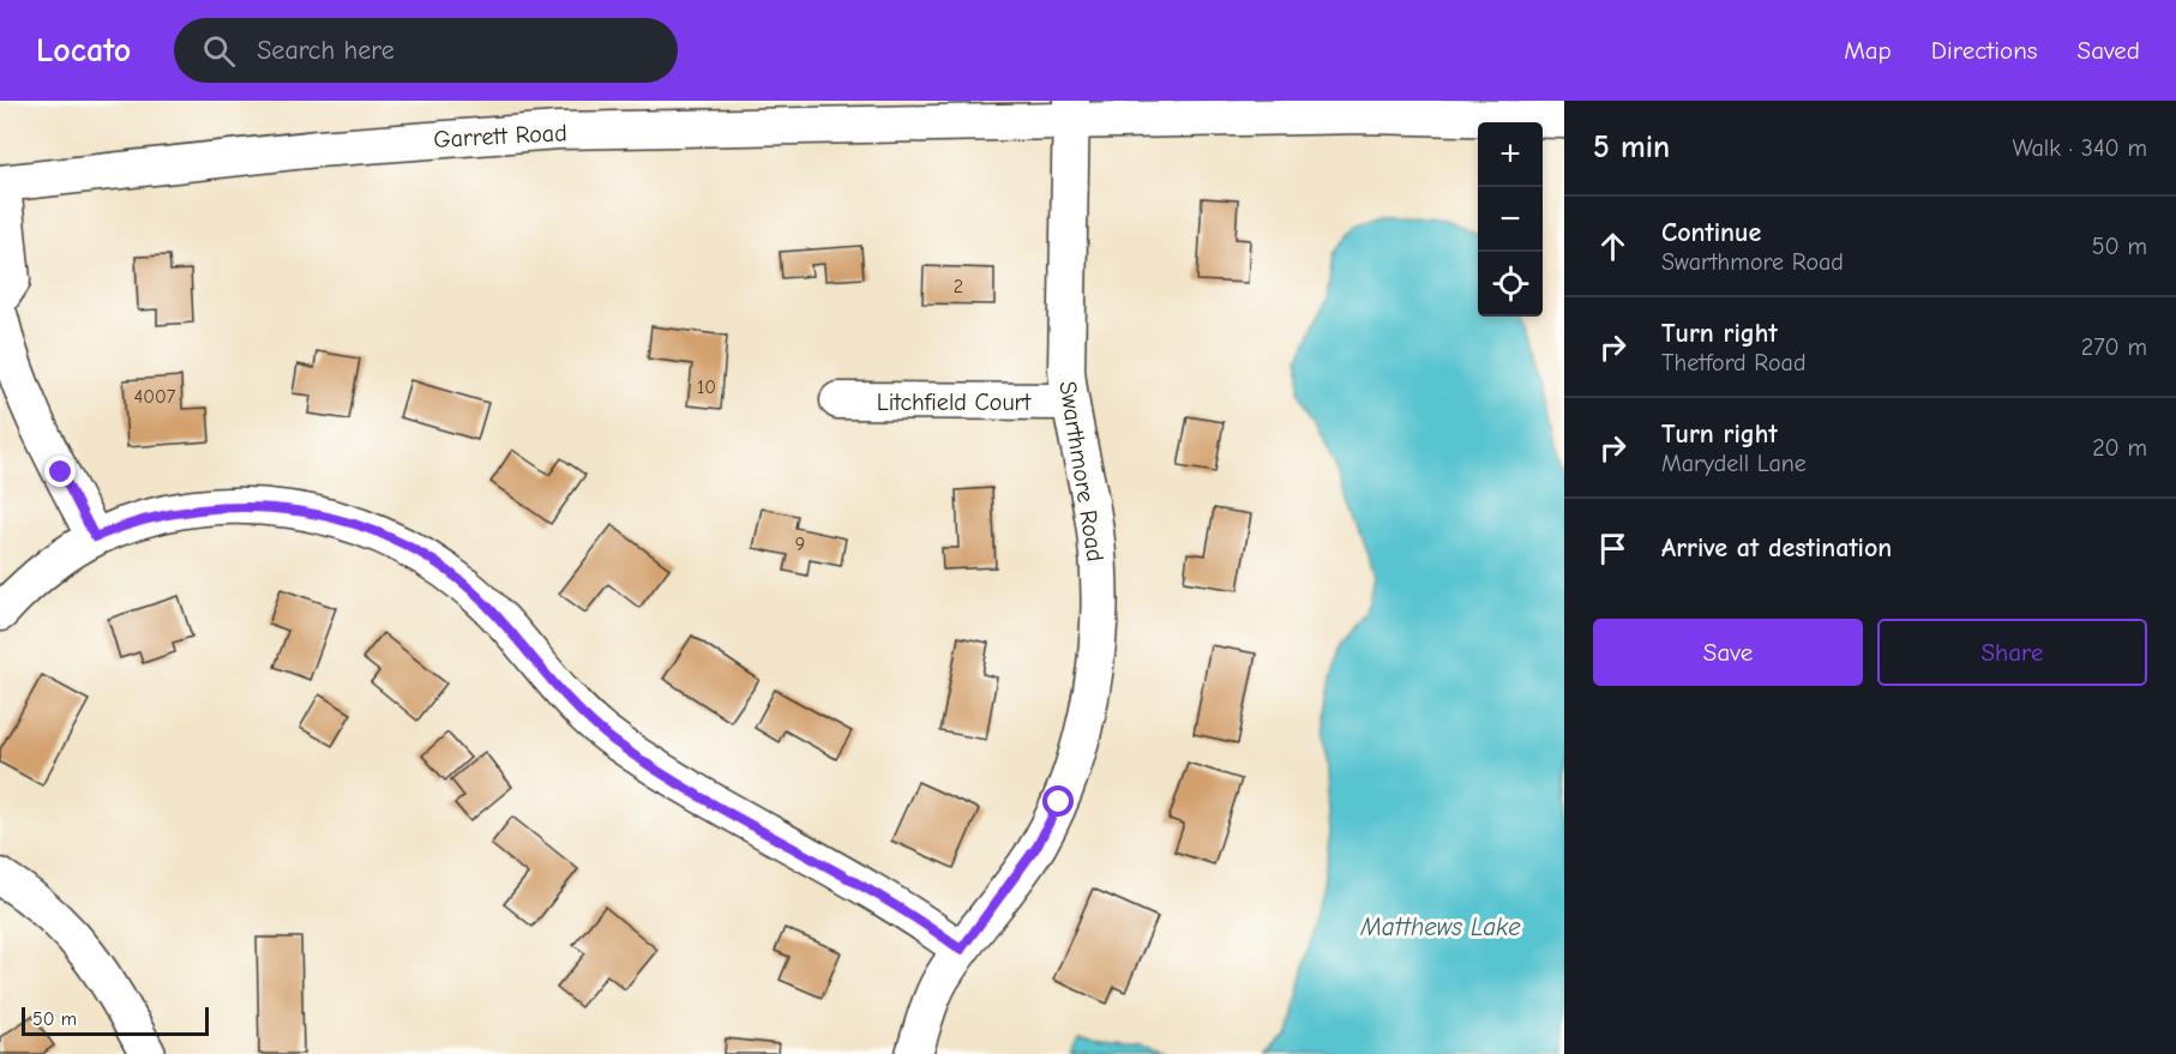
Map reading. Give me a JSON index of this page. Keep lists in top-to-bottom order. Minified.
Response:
{"streets":{"street":["Garrett Road","Litchfield Court","Swarthmore Road"]},"crossings":[["Garrett Road","Swarthmore Road"],["Litchfield Court","Swarthmore Road"]],"water":["Matthews Lake"],"house_numbers":["2","10","4007","9"],"scale_bar":"50 m","page":{"header":"Locato","search":"Search here","nav":["Map","Directions","Saved"],"heading":["5 min","Walk · 340 m"],"map_buttons":["+","−"],"list":[["Continue","Swarthmore Road","50 m"],["Turn right","Thetford Road","270 m"],["Turn right","Marydell Lane","20 m"],"Arrive at destination"],"buttons":["Save","Share"],"scale":"50 m"}}
